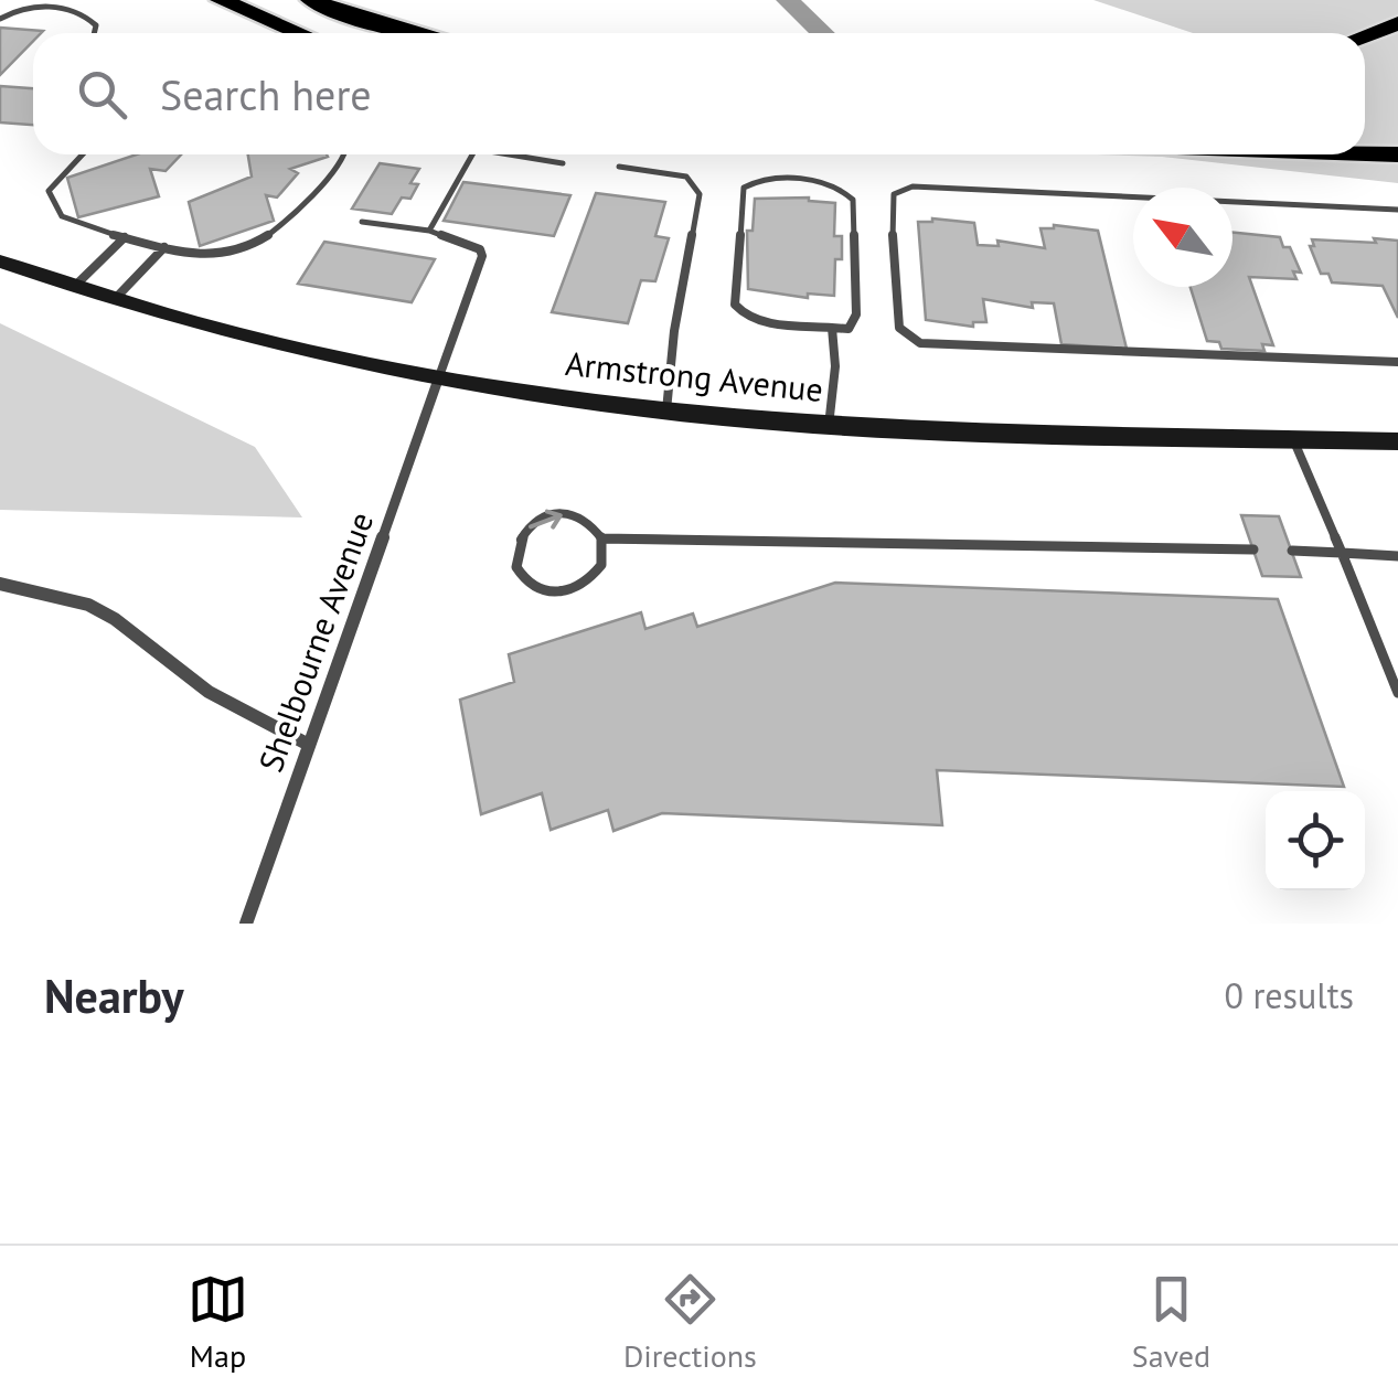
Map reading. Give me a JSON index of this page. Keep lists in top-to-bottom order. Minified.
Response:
{"streets":{"street":["Armstrong Avenue","Shelbourne Avenue"]},"crossings":[["Armstrong Avenue","Shelbourne Avenue"]],"north":"top left","page":{"search":"Search here","heading":["Nearby","0 results"],"nav":["Map","Directions","Saved"]}}
